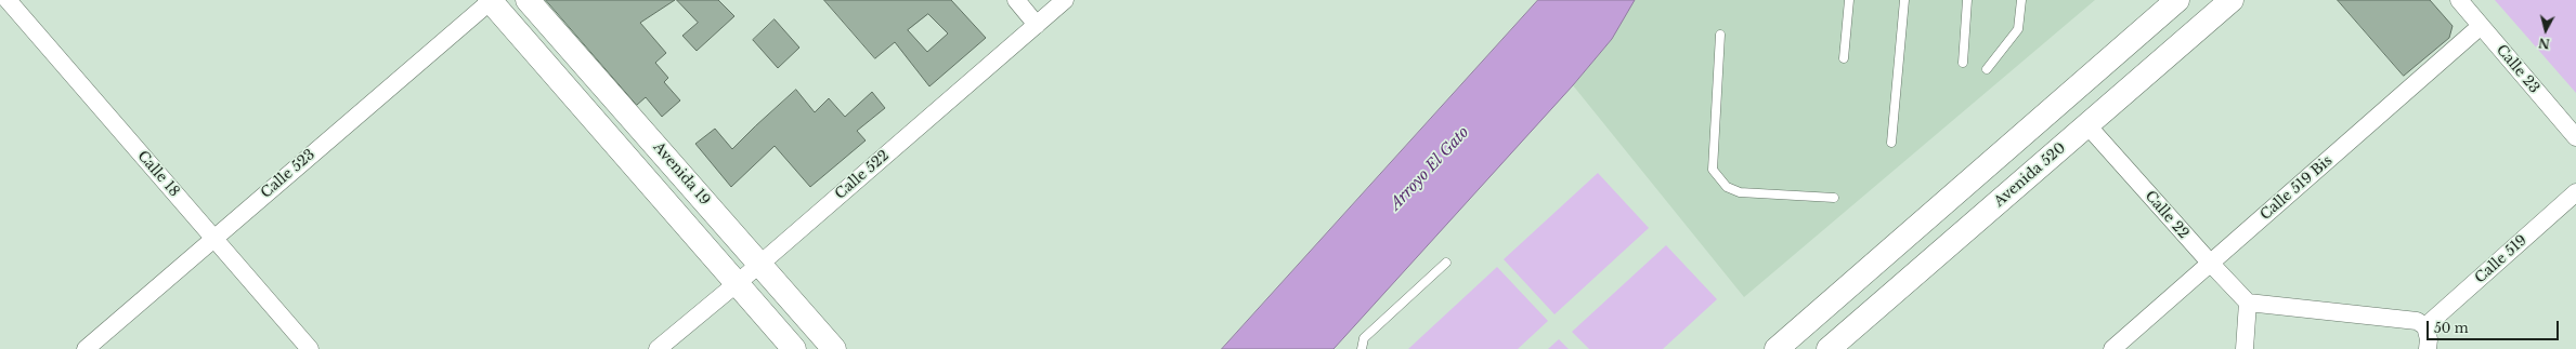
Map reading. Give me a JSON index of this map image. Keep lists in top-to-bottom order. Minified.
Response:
{"streets":{"main road":["Avenida 19","Avenida 520"],"street":["Calle 23","Calle 18","Calle 523","Calle 522","Calle 519 Bis","Calle 22","Calle 519"]},"crossings":[["Calle 23","Calle 519 Bis"],["Calle 18","Calle 523"],["Avenida 19","Calle 522"],["Avenida 520","Calle 22"],["Calle 519 Bis","Calle 22"]],"water":["Arroyo El Gato"],"scale_bar":"50 m","north":"bottom"}
